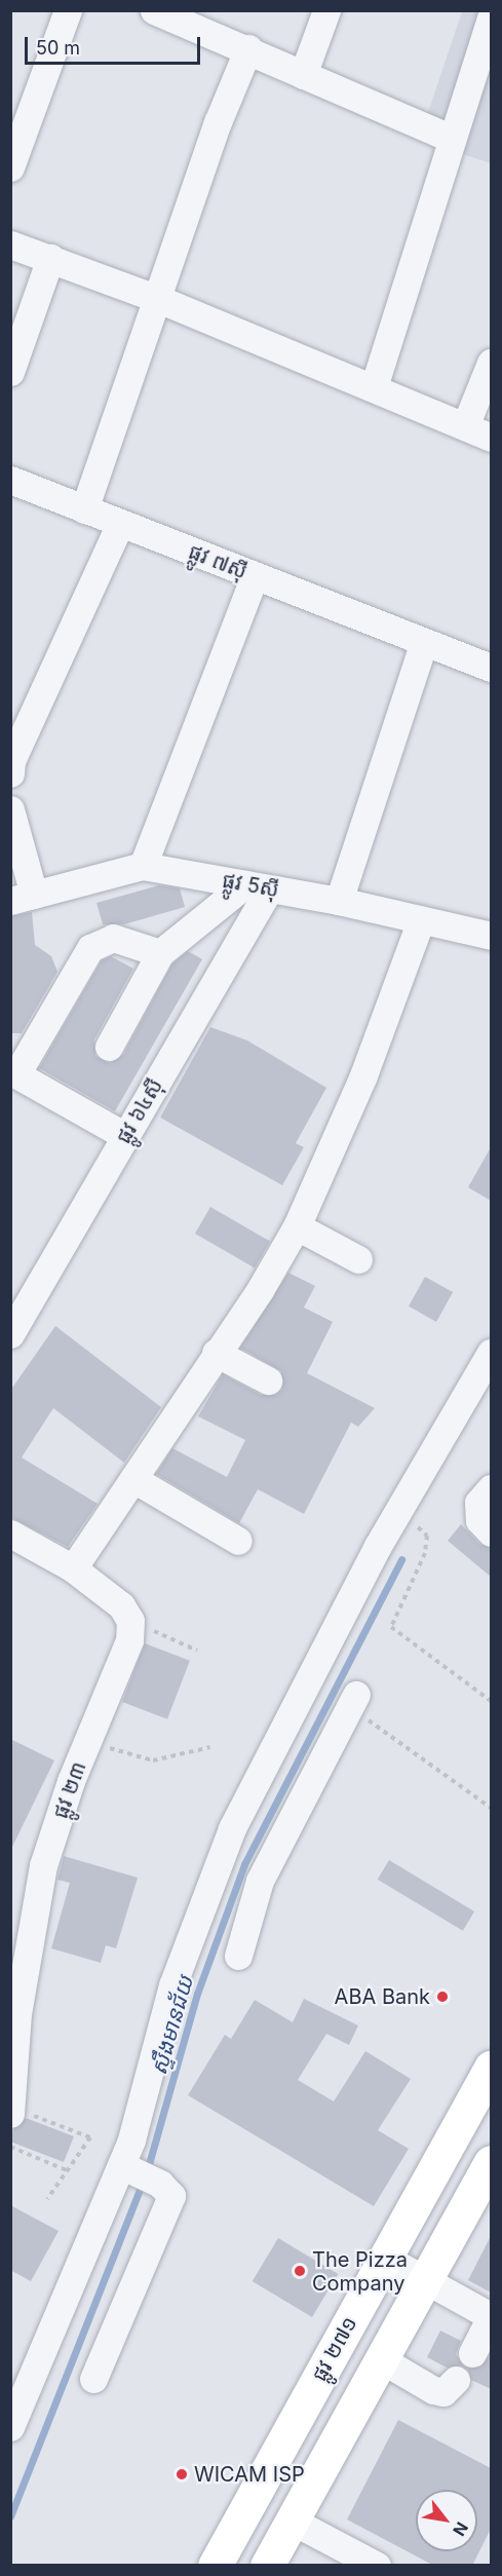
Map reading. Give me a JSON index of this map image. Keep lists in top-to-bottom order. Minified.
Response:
{"streets":{"main road":["ផ្លូវ ២៧១"],"street":["ផ្លូវ ៧ស៊ី","ផ្លូវ 5ស៊ី","ផ្លូវ ៦៤ស៊ី","ផ្លូវ ២៣"]},"crossings":[["ផ្លូវ 5ស៊ី","ផ្លូវ ៦៤ស៊ី"]],"water":["ស្ទឹងមានជ័យ"],"places":["ABA Bank","The Pizza Company","WICAM ISP"],"scale_bar":"50 m","north":"bottom right"}
